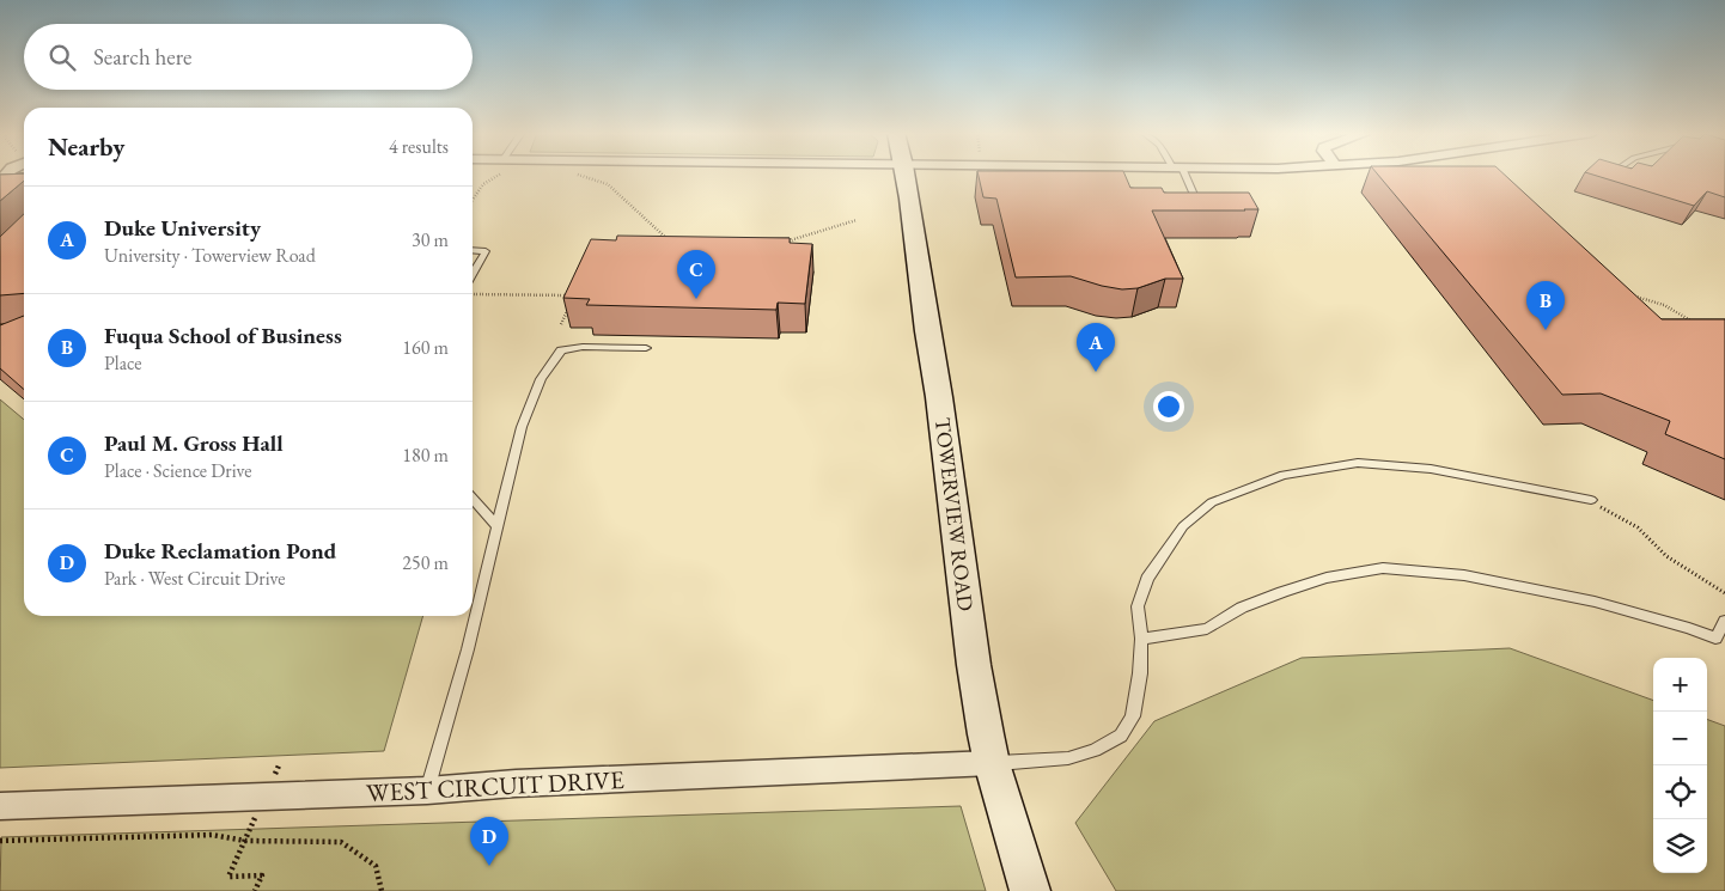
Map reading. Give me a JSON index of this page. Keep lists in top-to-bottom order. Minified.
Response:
{"streets":{"street":["TOWERVIEW ROAD","WEST CIRCUIT DRIVE"]},"crossings":[["TOWERVIEW ROAD","WEST CIRCUIT DRIVE"]],"page":{"search":"Search here","heading":["Nearby","4 results"],"list":[{"mark":"A","name":"Duke University","note":"University · Towerview Road","value":"30 m"},{"mark":"B","name":"Fuqua School of Business","note":"Place","value":"160 m"},{"mark":"C","name":"Paul M. Gross Hall","note":"Place · Science Drive","value":"180 m"},{"mark":"D","name":"Duke Reclamation Pond","note":"Park · West Circuit Drive","value":"250 m"}],"pins":["C","B","A","D"],"map_buttons":["+","−"]}}
